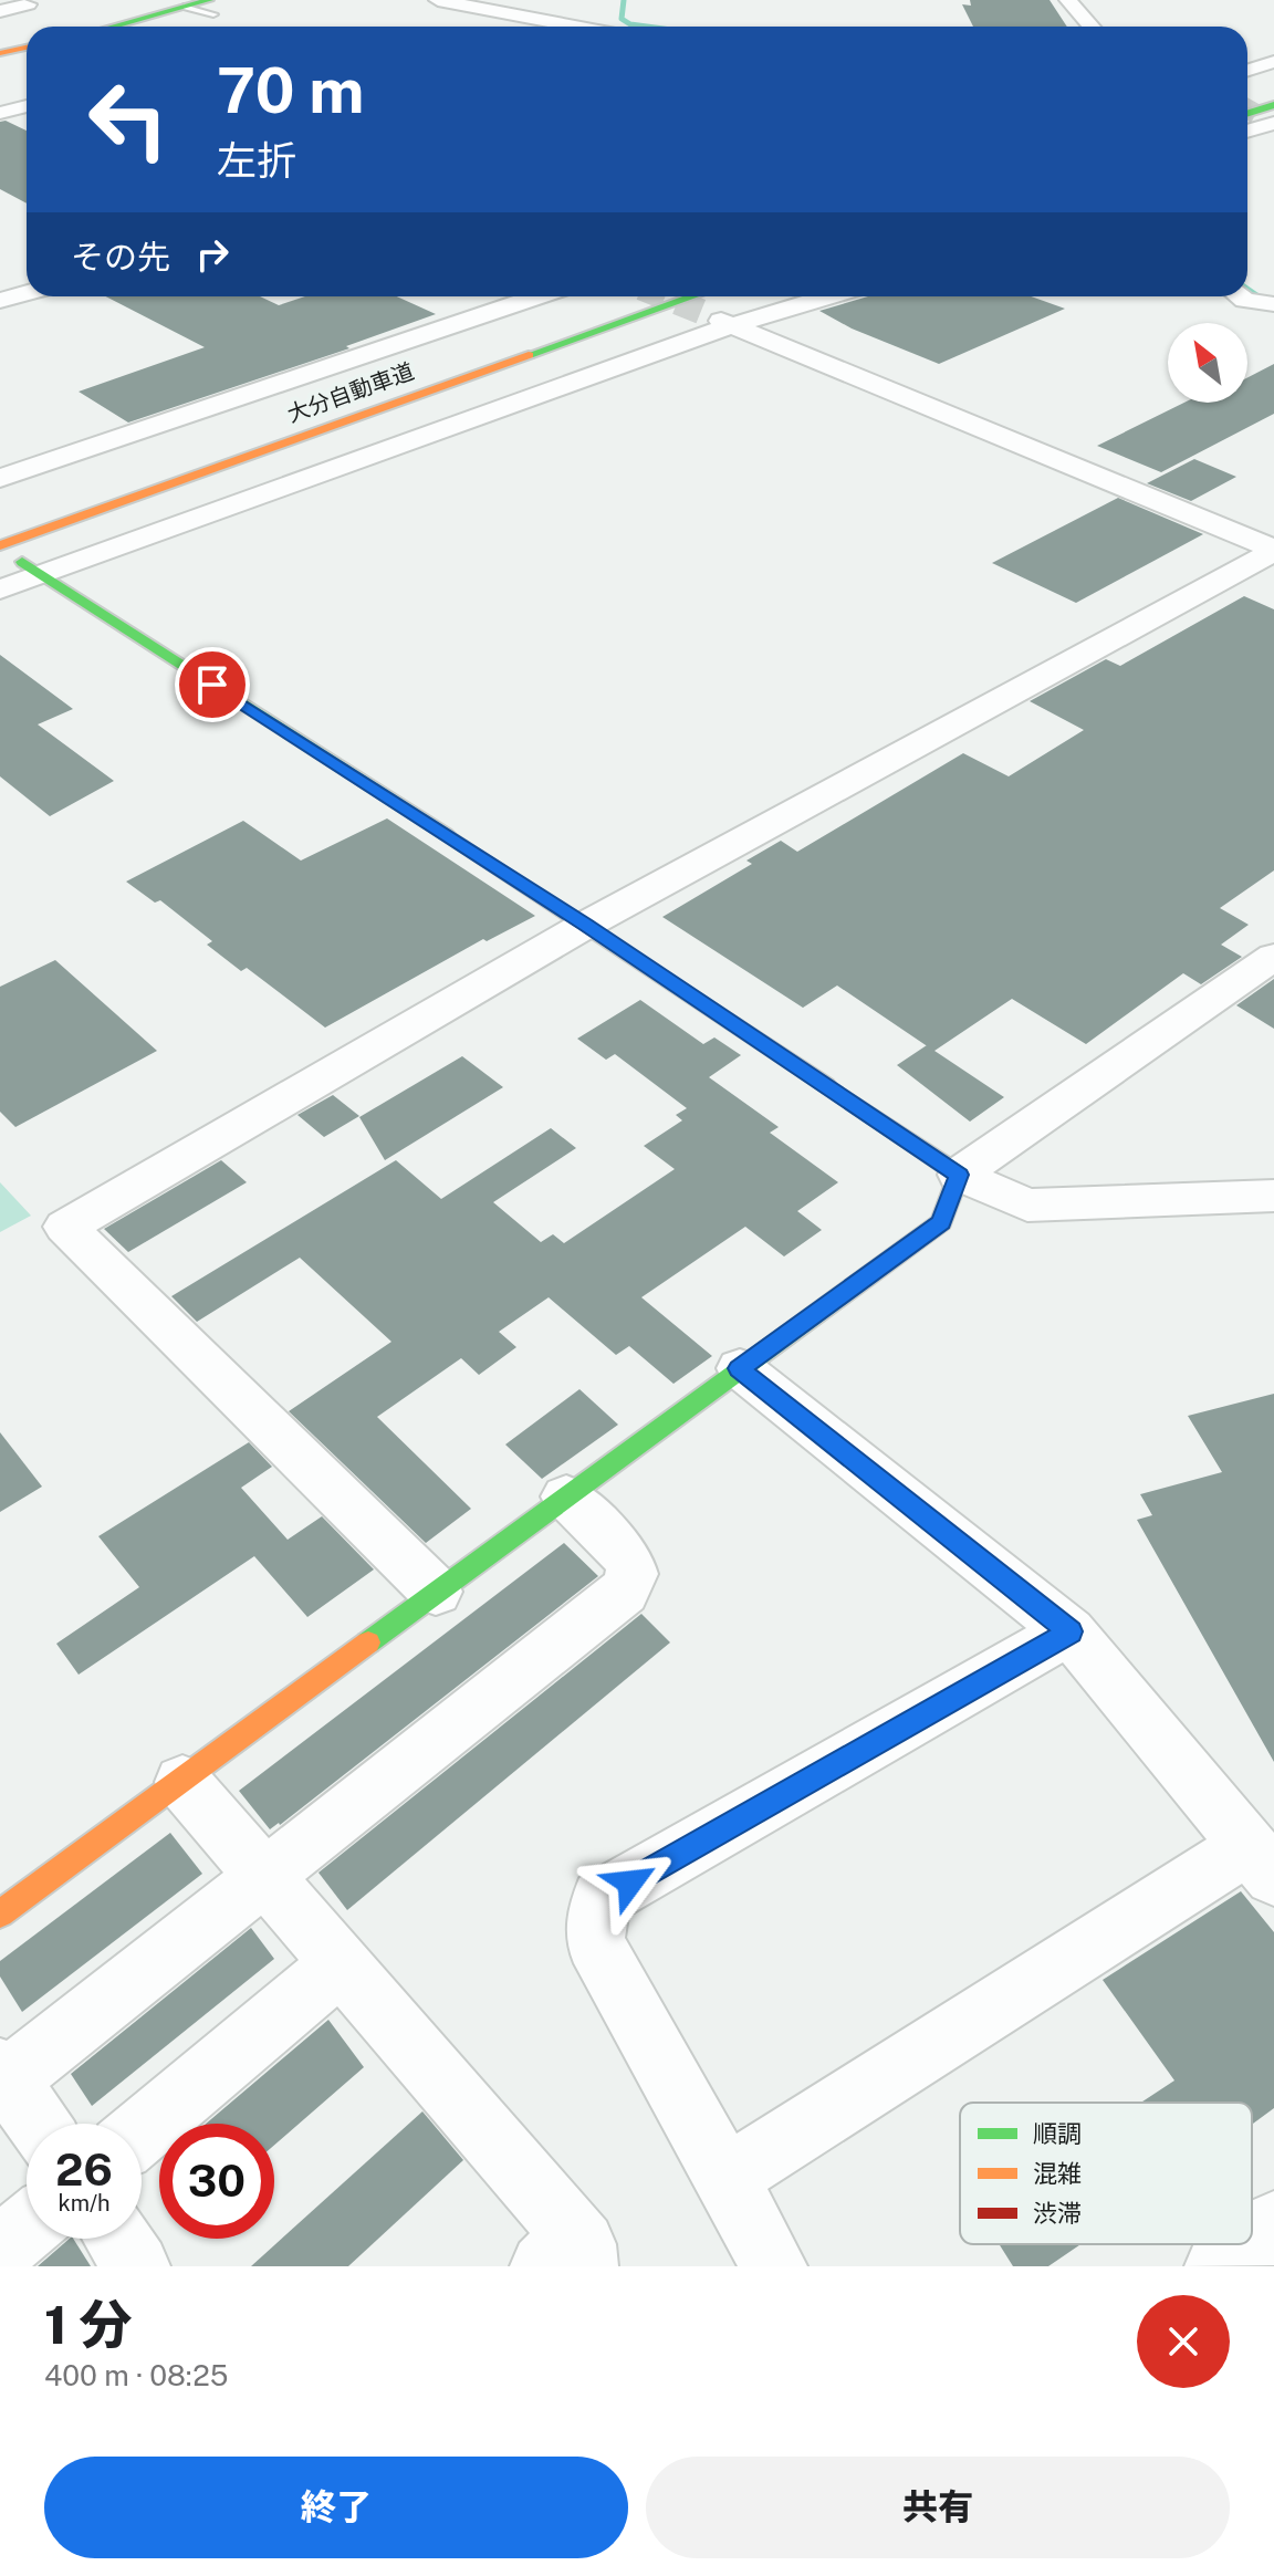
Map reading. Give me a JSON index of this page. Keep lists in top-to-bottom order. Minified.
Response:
{"streets":{"main road":["大分自動車道"]},"legend":["順調","混雑","渋滞"],"north":"top left","page":{"turn":["70 m","左折"],"then":"その先","speed":"26 km/h","limit":"30","heading":["1 分","400 m · 08:25"],"buttons":["終了","共有"]}}
